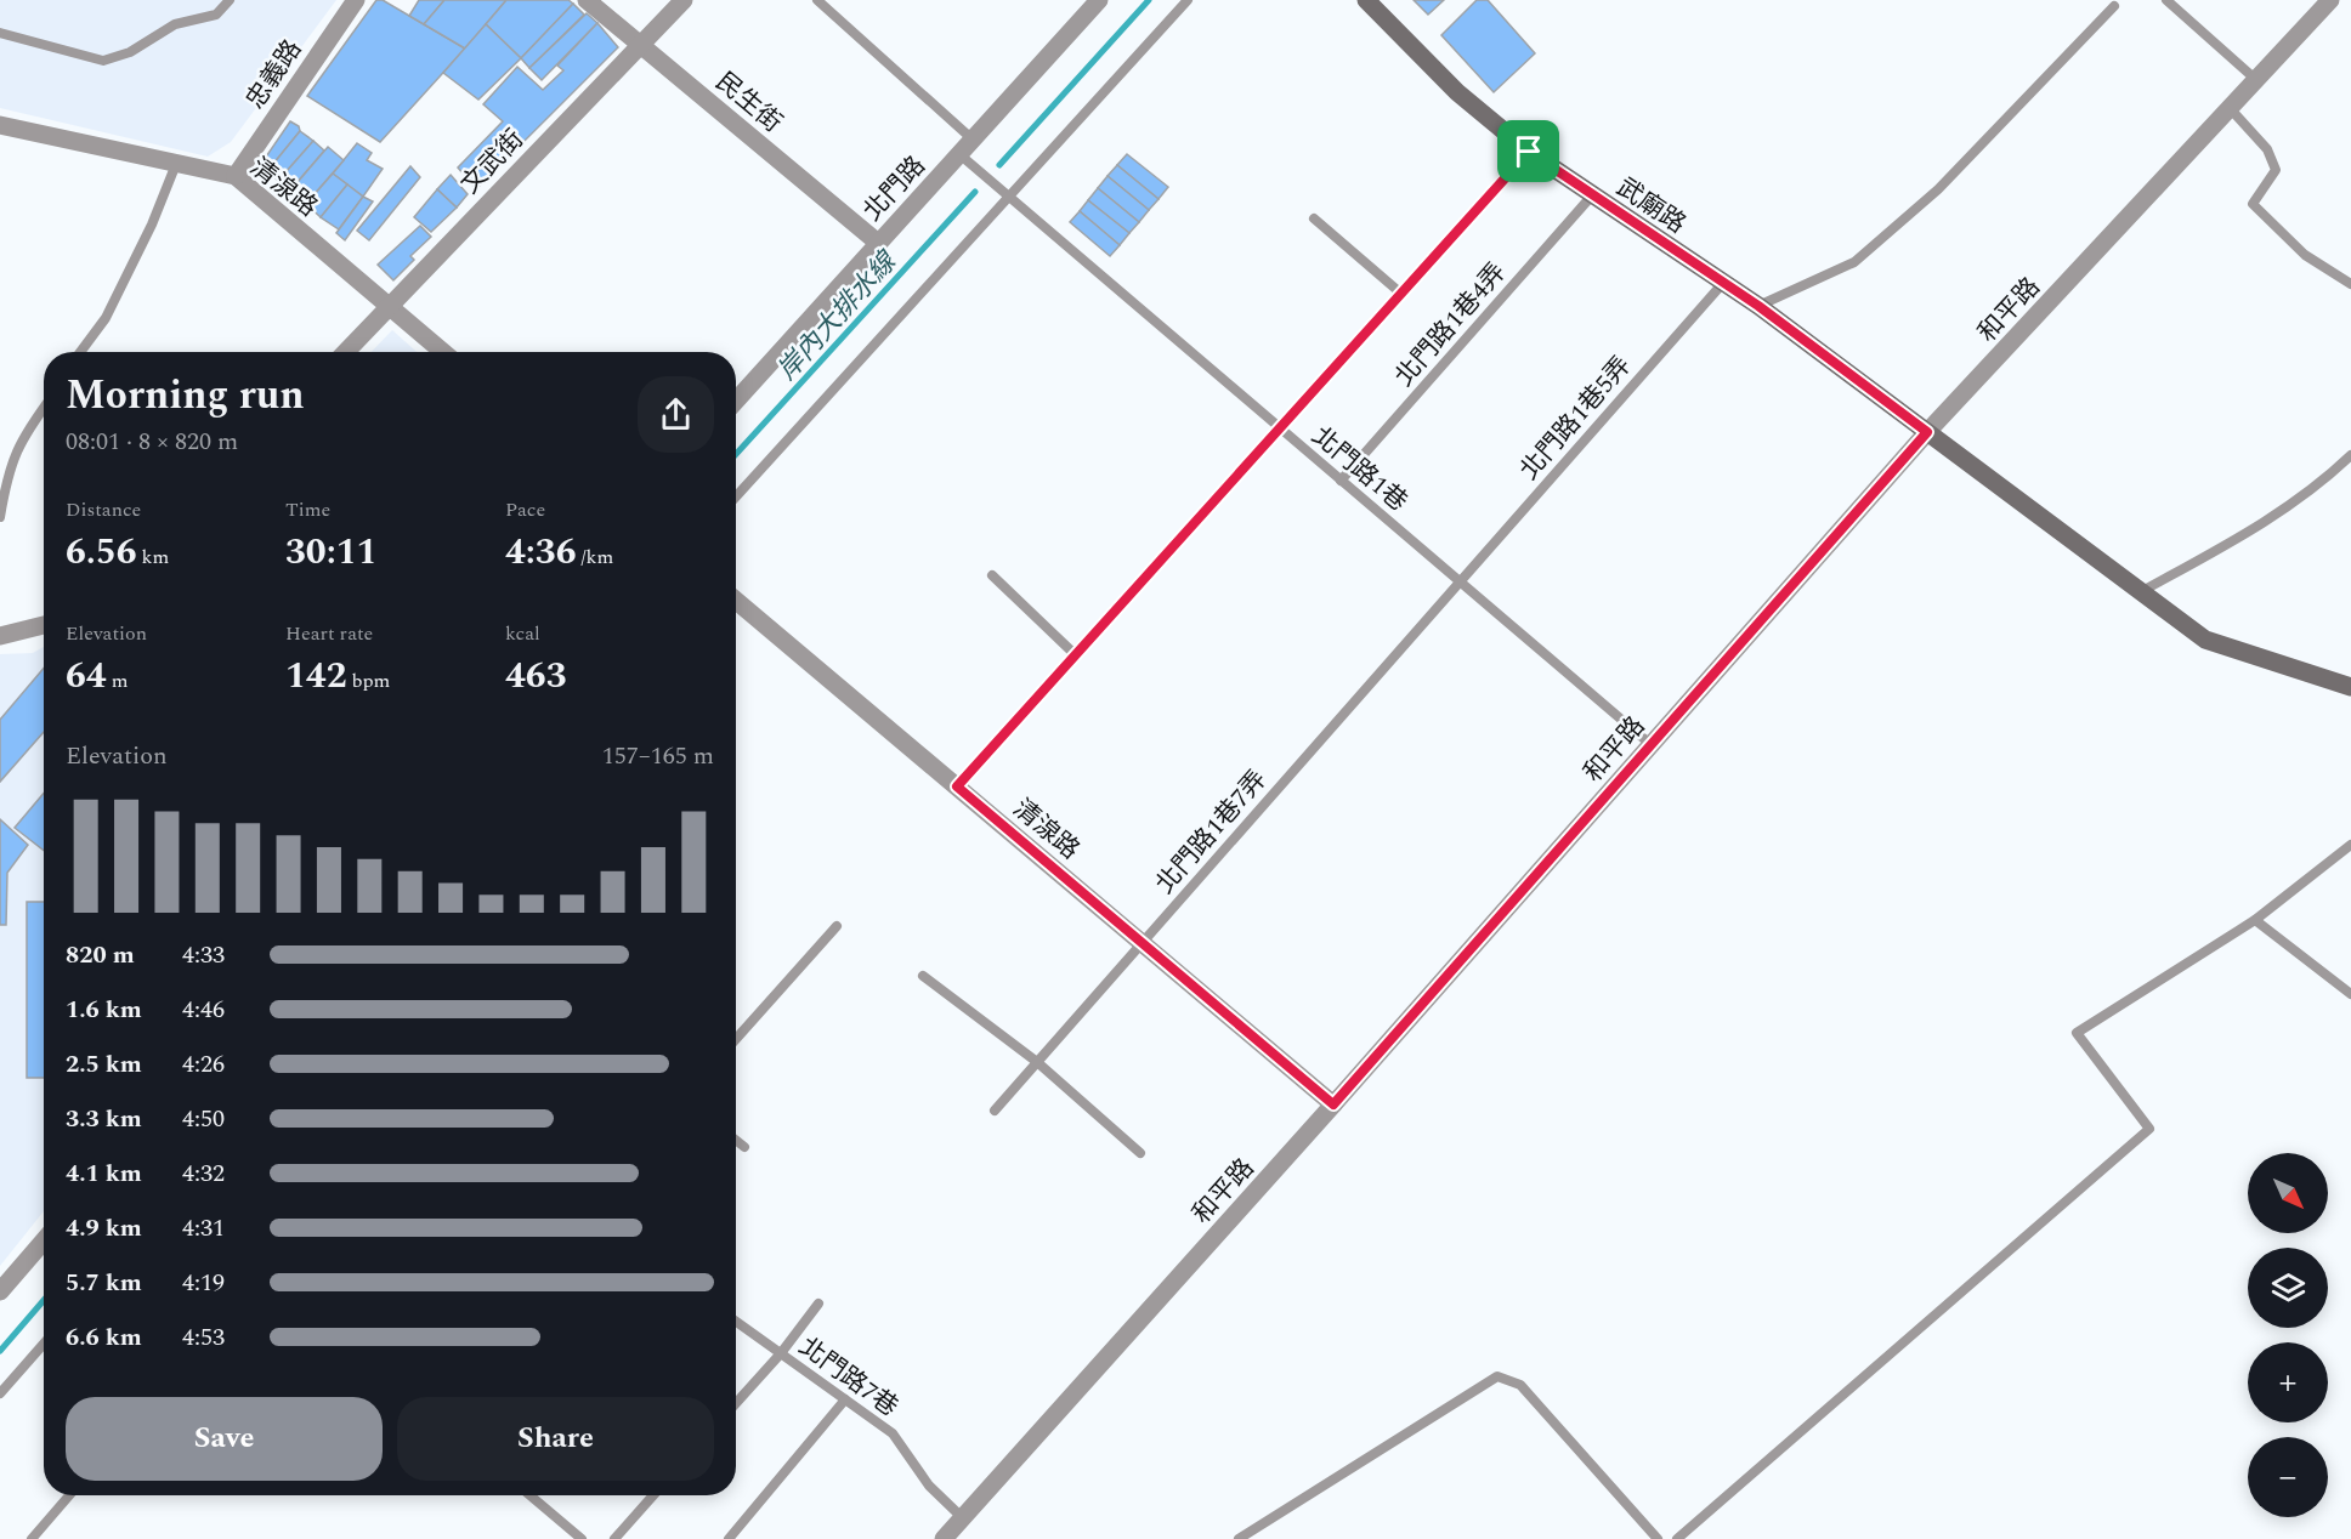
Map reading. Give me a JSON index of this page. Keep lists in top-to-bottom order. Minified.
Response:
{"streets":{"street":["忠義路","民生街","文武街","清湶路","北門路","武廟路","和平路"],"lane":["北門路1巷4弄","北門路1巷5弄","北門路1巷","北門路1巷7弄","北門路7巷"]},"crossings":[["忠義路","清湶路"],["民生街","文武街"],["民生街","北門路"],["文武街","清湶路"],["清湶路","和平路"],["清湶路","北門路1巷7弄"],["北門路","北門路1巷"],["武廟路","和平路"],["武廟路","北門路1巷4弄"],["武廟路","北門路1巷5弄"],["和平路","北門路1巷"],["和平路","北門路7巷"],["北門路1巷4弄","北門路1巷"],["北門路1巷5弄","北門路1巷"],["北門路1巷5弄","北門路1巷7弄"],["北門路1巷","北門路1巷7弄"]],"water":["岸內大排水線"],"north":"bottom right","page":{"heading":["Morning run","08:01 · 8 × 820 m"],"stats":[["Distance","6.56 km"],["Time","30:11"],["Pace","4:36 /km"],["Elevation","64 m"],["Heart rate","142 bpm"],["kcal","463"]],"chart":["Elevation","157–165 m"],"list":[{"name":"820 m","note":"4:33"},{"name":"1.6 km","note":"4:46"},{"name":"2.5 km","note":"4:26"},{"name":"3.3 km","note":"4:50"},{"name":"4.1 km","note":"4:32"},{"name":"4.9 km","note":"4:31"},{"name":"5.7 km","note":"4:19"},{"name":"6.6 km","note":"4:53"}],"map_buttons":["+","−"],"buttons":["Save","Share"]}}
